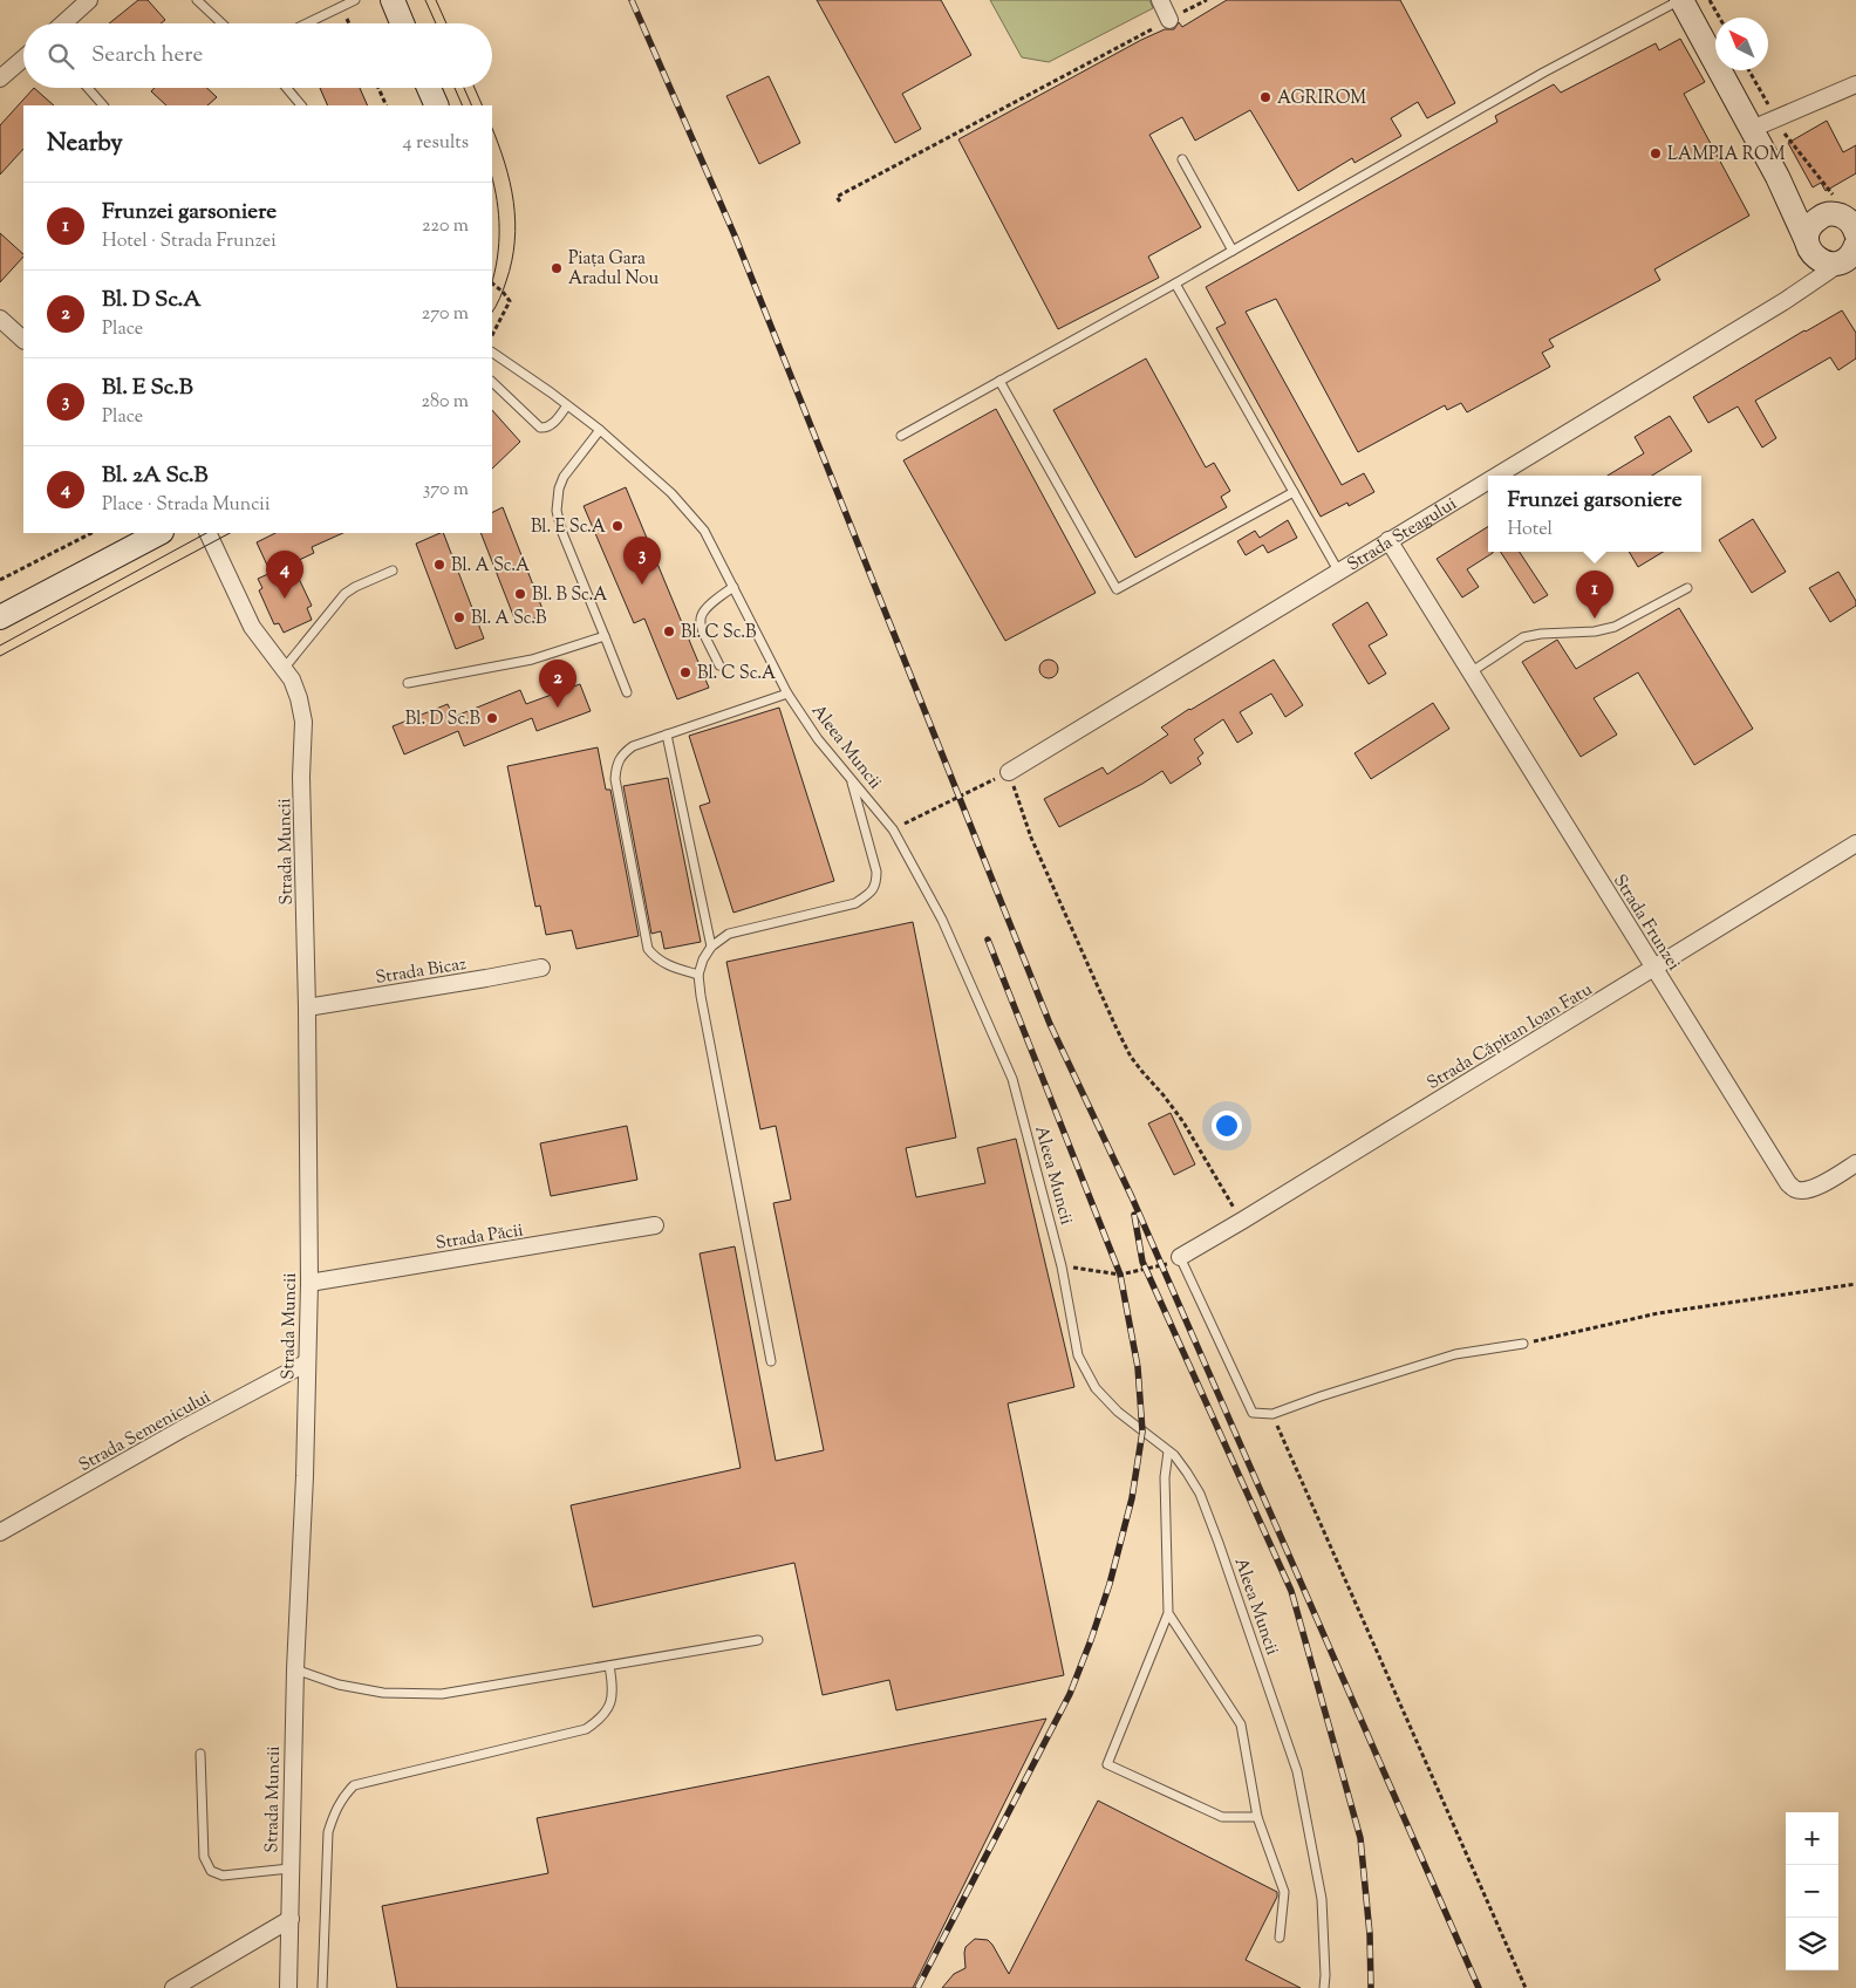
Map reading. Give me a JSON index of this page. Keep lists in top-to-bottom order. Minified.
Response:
{"streets":{"street":["Strada Steagului","Strada Muncii","Strada Frunzei","Strada Bicaz","Strada Căpitan Ioan Fatu","Strada Păcii","Strada Semenicului"],"lane":["Aleea Muncii"]},"crossings":[["Strada Steagului","Strada Frunzei"],["Strada Muncii","Strada Bicaz"],["Strada Muncii","Strada Păcii"],["Strada Muncii","Strada Semenicului"],["Strada Frunzei","Strada Căpitan Ioan Fatu"]],"places":["AGRIROM","LAMPIA ROM","Piața Gara Aradul Nou","Bl. E Sc.A","Bl. A Sc.A","Bl. B Sc.A","Bl. A Sc.B","Bl. C Sc.B","Bl. C Sc.A","Bl. D Sc.B"],"north":"top left","page":{"search":"Search here","heading":["Nearby","4 results"],"list":[{"mark":"1","name":"Frunzei garsoniere","note":"Hotel · Strada Frunzei","value":"220 m"},{"mark":"2","name":"Bl. D Sc.A","note":"Place","value":"270 m"},{"mark":"3","name":"Bl. E Sc.B","note":"Place","value":"280 m"},{"mark":"4","name":"Bl. 2A Sc.B","note":"Place · Strada Muncii","value":"370 m"}],"popup":["Frunzei garsoniere","Hotel"],"pins":["3","4","1","2"],"map_buttons":["+","−"]}}
